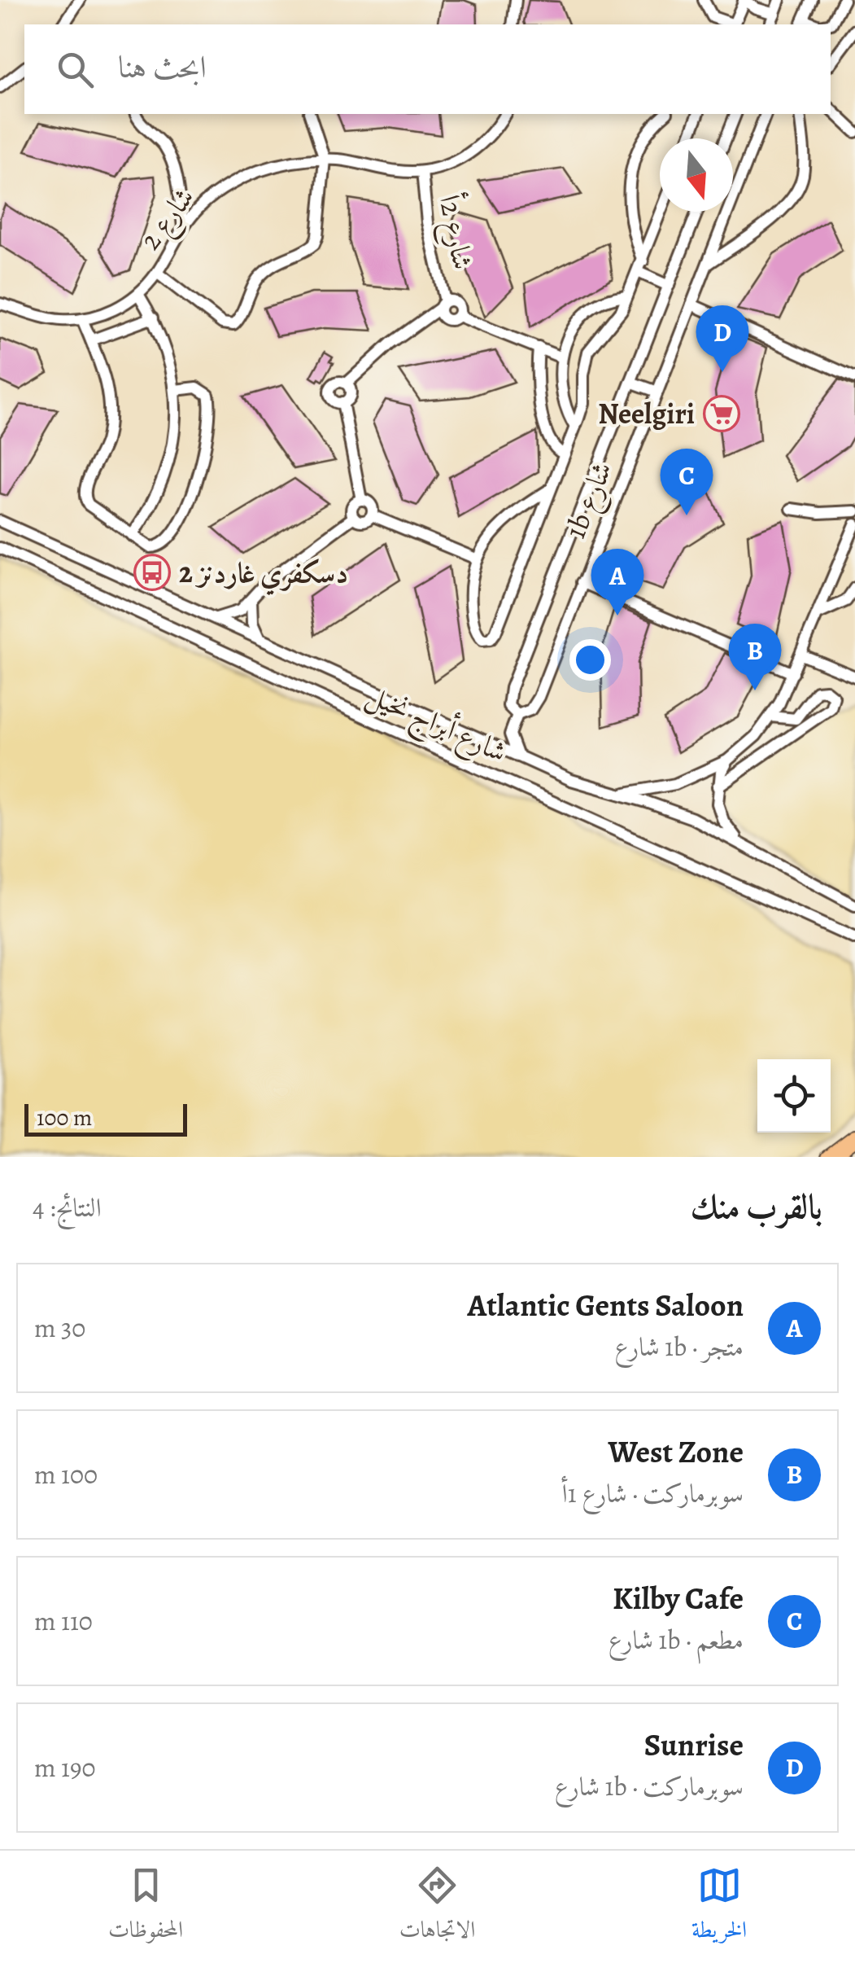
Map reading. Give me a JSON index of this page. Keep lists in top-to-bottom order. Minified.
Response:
{"streets":{"street":["شارع 2","شارع 2أ","1b شارع","شارع أبراج نخيل"]},"crossings":[["شارع 2","شارع 2أ"],["1b شارع","شارع أبراج نخيل"]],"places":{"supermarket":["Neelgiri"],"bus stop":["دسكفري غاردنز 2"]},"scale_bar":"100 m","north":"bottom","page":{"search":"ابحث هنا","pins":["D","C","A","B"],"scale":"100 m","heading":["بالقرب منك","النتائج: 4"],"list":[{"mark":"A","name":"Atlantic Gents Saloon","note":"متجر · 1b شارع","value":"30 m"},{"mark":"B","name":"West Zone","note":"سوبرماركت · شارع 1أ","value":"100 m"},{"mark":"C","name":"Kilby Cafe","note":"مطعم · 1b شارع","value":"110 m"},{"mark":"D","name":"Sunrise","note":"سوبرماركت · 1b شارع","value":"190 m"}],"nav":["الخريطة","الاتجاهات","المحفوظات"]}}
